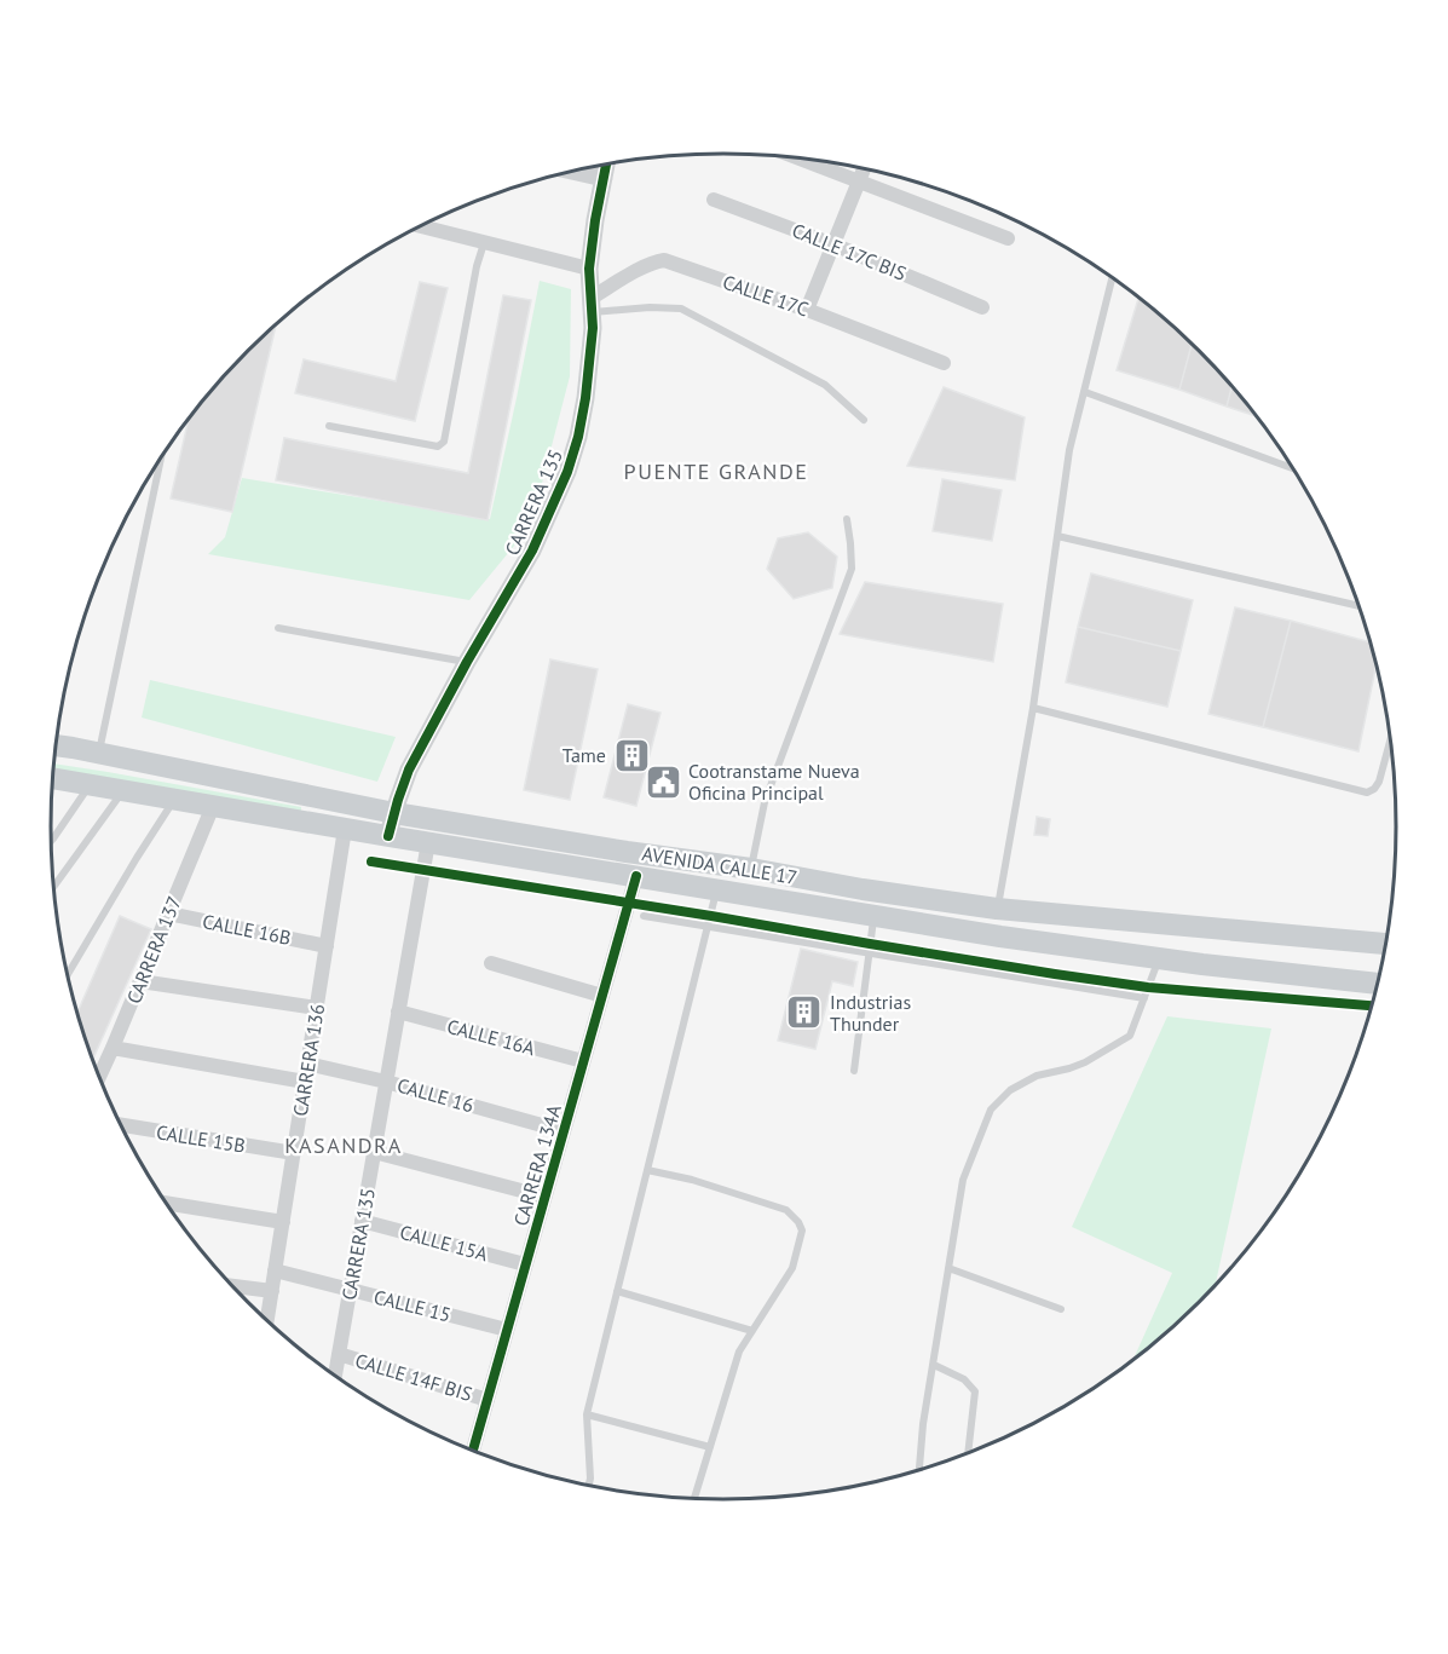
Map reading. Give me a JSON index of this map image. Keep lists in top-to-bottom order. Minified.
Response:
{"streets":{"main road":["AVENIDA CALLE 17"],"street":["CALLE 17C BIS","CALLE 17C","CARRERA 135","CALLE 16B","CARRERA 137","CALLE 16A","CARRERA 136","CALLE 16","CALLE 15B","CARRERA 134A","CALLE 15A","CALLE 15","CALLE 14F BIS"]},"crossings":[["CALLE 17C","CARRERA 135"],["CARRERA 135","AVENIDA CALLE 17"],["CARRERA 135","CALLE 16A"],["CARRERA 135","CALLE 16"],["CARRERA 135","CALLE 15A"],["CARRERA 135","CALLE 15"],["CARRERA 135","CALLE 14F BIS"],["AVENIDA CALLE 17","CARRERA 137"],["AVENIDA CALLE 17","CARRERA 136"],["AVENIDA CALLE 17","CARRERA 134A"],["CALLE 16B","CARRERA 137"],["CALLE 16B","CARRERA 136"],["CALLE 16A","CARRERA 134A"],["CARRERA 136","CALLE 16"],["CARRERA 136","CALLE 15B"],["CARRERA 136","CALLE 15"],["CALLE 16","CARRERA 134A"],["CARRERA 134A","CALLE 15A"],["CARRERA 134A","CALLE 15"],["CARRERA 134A","CALLE 14F BIS"]],"districts":["PUENTE GRANDE","KASANDRA"],"places":{"building":["Tame","Industrias Thunder"],"public building":["Cootranstame Nueva Oficina Principal"]}}
